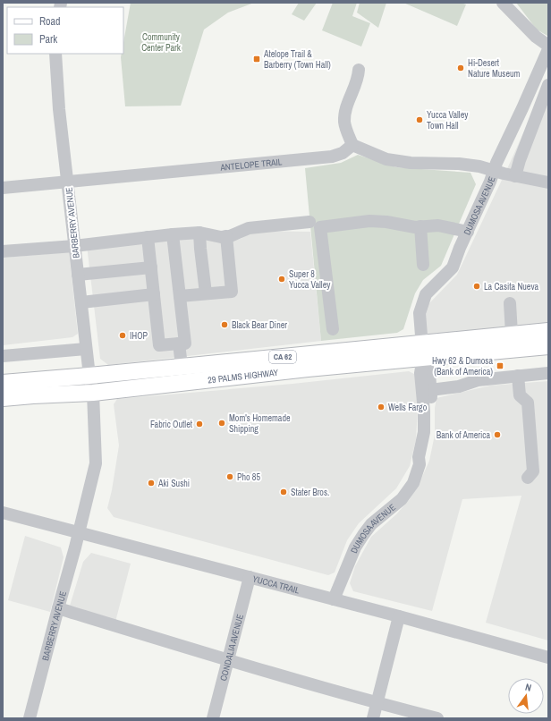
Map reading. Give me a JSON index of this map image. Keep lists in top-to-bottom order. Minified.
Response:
{"streets":{"main road":["CA 62","29 PALMS HIGHWAY"],"street":["ANTELOPE TRAIL","DUMOSA AVENUE","BARBERRY AVENUE","YUCCA TRAIL","CONDALIA AVENUE"]},"crossings":[["ANTELOPE TRAIL","BARBERRY AVENUE"],["DUMOSA AVENUE","29 PALMS HIGHWAY"],["DUMOSA AVENUE","YUCCA TRAIL"],["BARBERRY AVENUE","29 PALMS HIGHWAY"],["BARBERRY AVENUE","YUCCA TRAIL"],["YUCCA TRAIL","CONDALIA AVENUE"]],"parks":["Community Center Park"],"places":{"transit":["Atelope Trail & Barberry (Town Hall)","Hwy 62 & Dumosa (Bank of America)"],"other":["Hi-Desert Nature Museum","Yucca Valley Town Hall","Super 8 Yucca Valley","La Casita Nueva","Black Bear Diner","IHOP","Wells Fargo","Mom's Homemade Shipping","Fabric Outlet","Bank of America","Pho 85","Aki Sushi","Stater Bros."]},"legend":["Road","Park"],"north":"top"}
